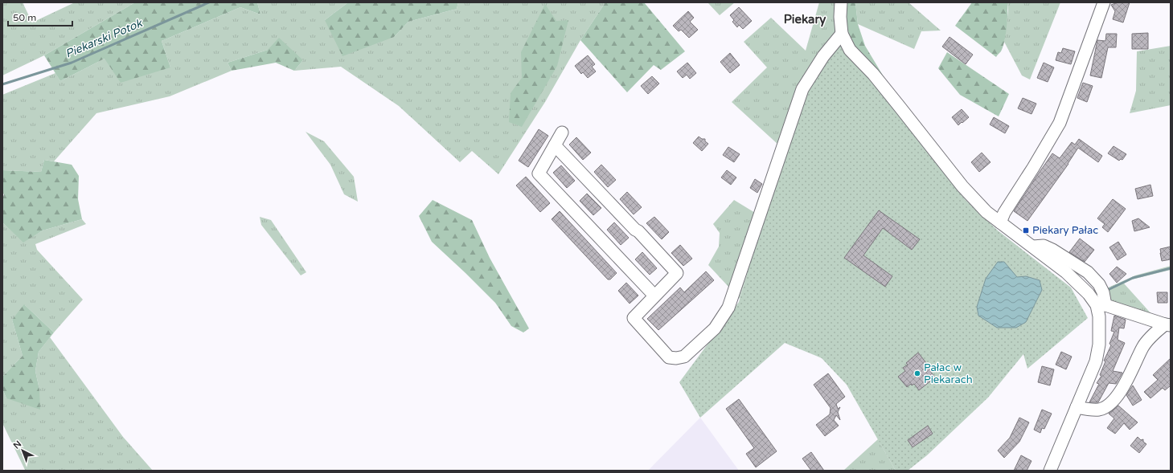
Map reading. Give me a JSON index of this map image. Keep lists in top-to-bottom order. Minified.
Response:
{"districts":["Piekary"],"water":["Piekarski Potok"],"places":{"transit":["Piekary Pałac"],"other":["Pałac w Piekarach"]},"scale_bar":"50 m","north":"top left"}
